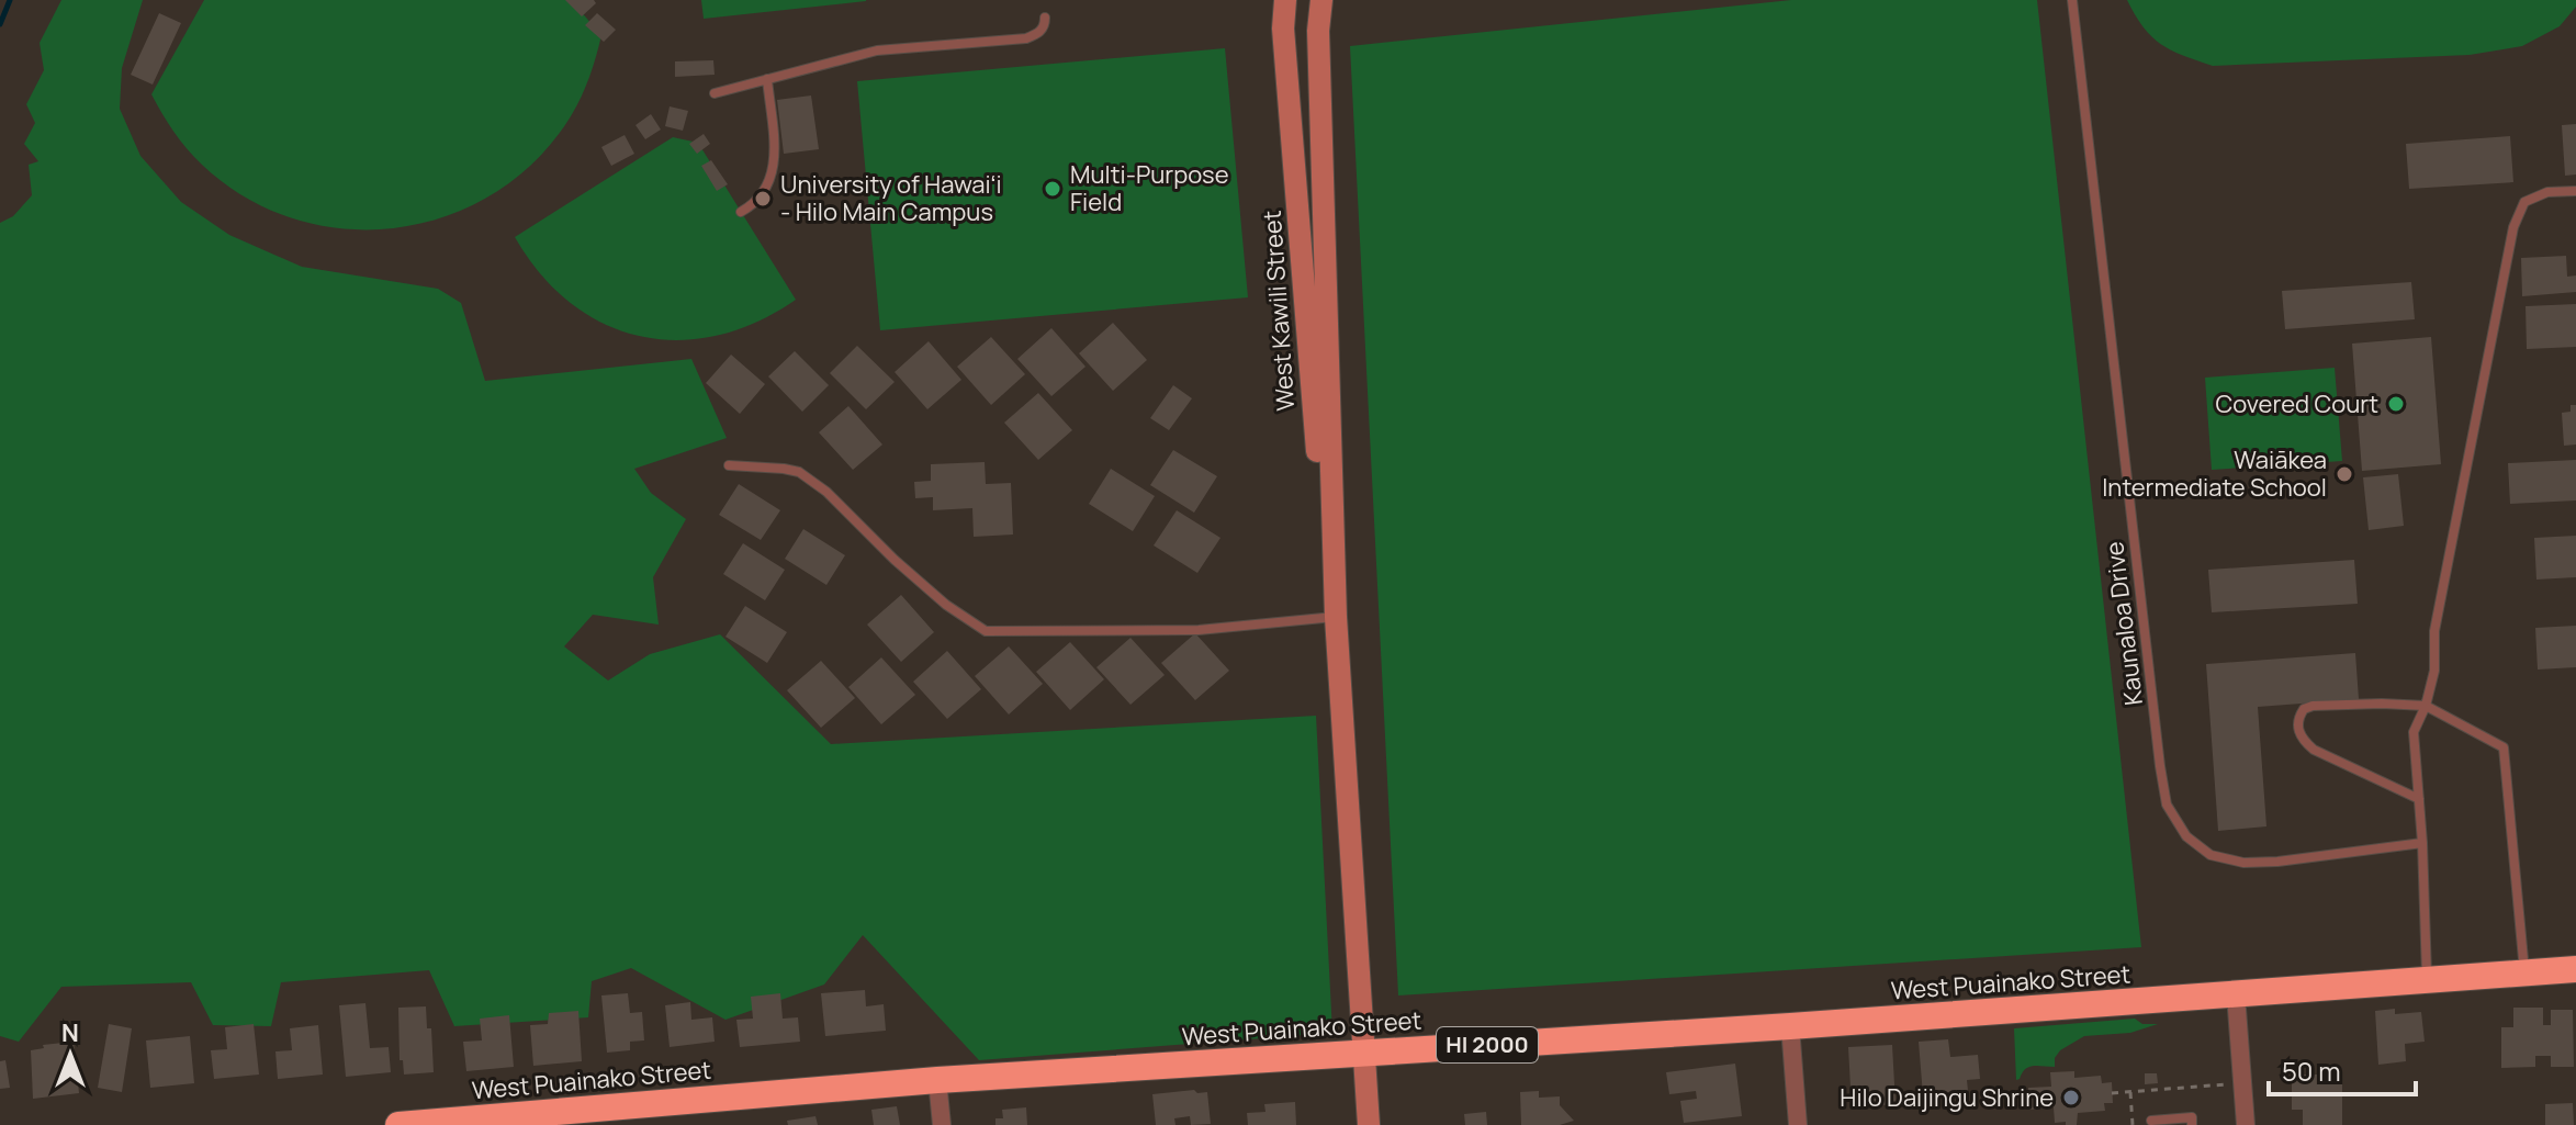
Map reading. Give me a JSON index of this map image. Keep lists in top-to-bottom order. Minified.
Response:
{"streets":{"highway":["West Puainako Street","HI 2000"],"street":["West Kawili Street"],"lane":["Kaunaloa Drive"]},"crossings":[["West Kawili Street","West Puainako Street"]],"places":["Multi-Purpose Field","University of Hawaiʻi - Hilo Main Campus","Covered Court","Waiākea Intermediate School","Hilo Daijingu Shrine"],"scale_bar":"50 m","north":"top"}
